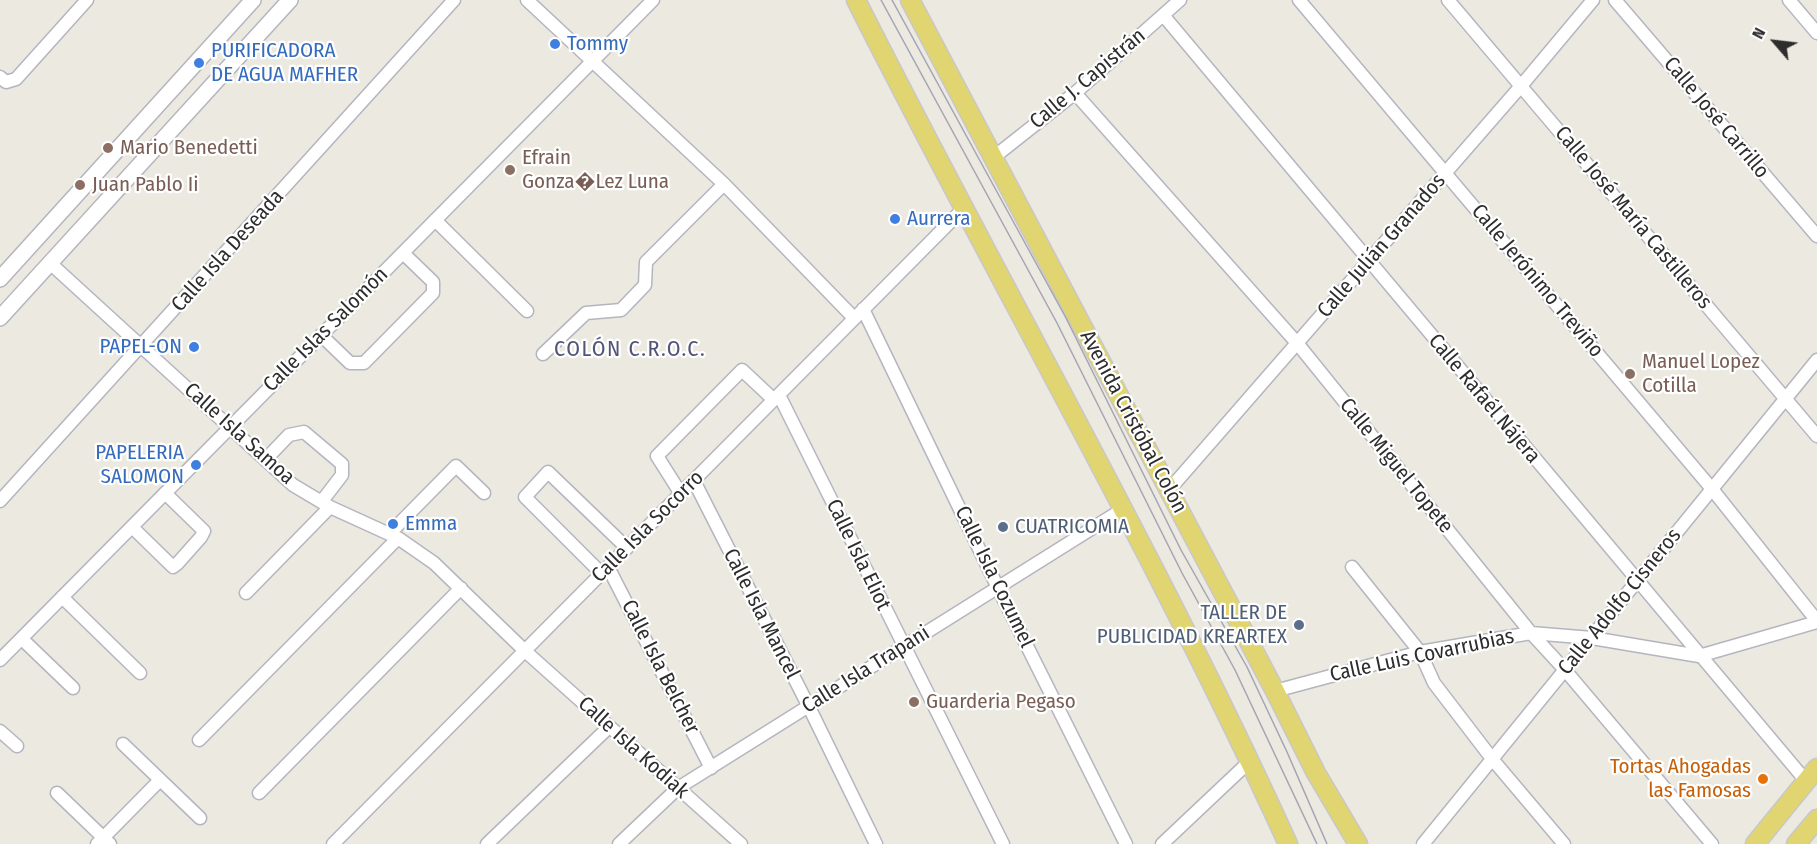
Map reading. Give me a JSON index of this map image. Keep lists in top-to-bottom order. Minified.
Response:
{"streets":{"main road":["Avenida Cristóbal Colón"],"street":["Calle J. Capistrán","Calle José Carrillo","Calle José María Castilleros","Calle Julián Granados","Calle Isla Deseada","Calle Jerónimo Treviño","Calle Islas Salomón","Calle Rafaél Nájera","Calle Isla Samoa","Calle Miguel Topete","Calle Isla Socorro","Calle Isla Eliot","Calle Isla Cozumel","Calle Adolfo Cisneros","Calle Isla Mancel","Calle Luis Covarrubias","Calle Isla Belcher","Calle Isla Trapani","Calle Isla Kodiak"]},"crossings":[["Calle J. Capistrán","Calle Rafaél Nájera"],["Calle J. Capistrán","Avenida Cristóbal Colón"],["Calle J. Capistrán","Calle Miguel Topete"],["Calle José María Castilleros","Calle Julián Granados"],["Calle José María Castilleros","Calle Adolfo Cisneros"],["Calle Julián Granados","Calle Jerónimo Treviño"],["Calle Julián Granados","Calle Rafaél Nájera"],["Calle Julián Granados","Avenida Cristóbal Colón"],["Calle Julián Granados","Calle Miguel Topete"],["Calle Isla Deseada","Calle Isla Samoa"],["Calle Jerónimo Treviño","Calle Adolfo Cisneros"],["Calle Jerónimo Treviño","Calle Luis Covarrubias"],["Calle Islas Salomón","Calle Isla Samoa"],["Calle Islas Salomón","Calle Isla Cozumel"],["Calle Rafaél Nájera","Calle Adolfo Cisneros"],["Calle Rafaél Nájera","Calle Luis Covarrubias"],["Avenida Cristóbal Colón","Calle Luis Covarrubias"],["Calle Isla Samoa","Calle Isla Socorro"],["Calle Isla Samoa","Calle Isla Kodiak"],["Calle Miguel Topete","Calle Adolfo Cisneros"],["Calle Miguel Topete","Calle Luis Covarrubias"],["Calle Isla Socorro","Calle Isla Eliot"],["Calle Isla Socorro","Calle Isla Cozumel"],["Calle Isla Socorro","Calle Isla Mancel"],["Calle Isla Socorro","Calle Isla Belcher"],["Calle Isla Socorro","Calle Isla Kodiak"],["Calle Isla Eliot","Calle Isla Trapani"],["Calle Isla Cozumel","Calle Isla Trapani"],["Calle Adolfo Cisneros","Calle Luis Covarrubias"],["Calle Isla Mancel","Calle Isla Trapani"],["Calle Isla Belcher","Calle Isla Trapani"],["Calle Isla Trapani","Calle Isla Kodiak"]],"districts":["COLÓN C.R.O.C."],"places":["Tommy","PURIFICADORA DE AGUA MAFHER","Mario Benedetti","Efrain Gonza�Lez Luna","Juan Pablo Ii","Aurrera","PAPEL-ON","Manuel Lopez Cotilla","PAPELERIA SALOMON","Emma","CUATRICOMIA","TALLER DE PUBLICIDAD KREARTEX","Guarderia Pegaso","Tortas Ahogadas las Famosas"],"north":"top left"}
